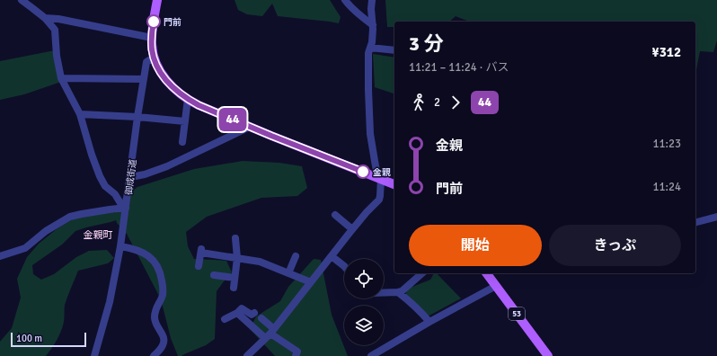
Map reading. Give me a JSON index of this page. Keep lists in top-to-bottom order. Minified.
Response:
{"streets":{"main road":["53"],"street":["御成街道"]},"districts":["金親町"],"places":["門前","金親"],"lines":["bus line 44"],"scale_bar":"100 m","page":{"on_map":"44","heading":["3 分","11:21 – 11:24 · バス","¥312"],"legs":["2","44"],"list":[{"name":"金親","value":"11:23"},{"name":"門前","value":"11:24"}],"buttons":["開始","きっぷ"],"scale":"100 m"}}
